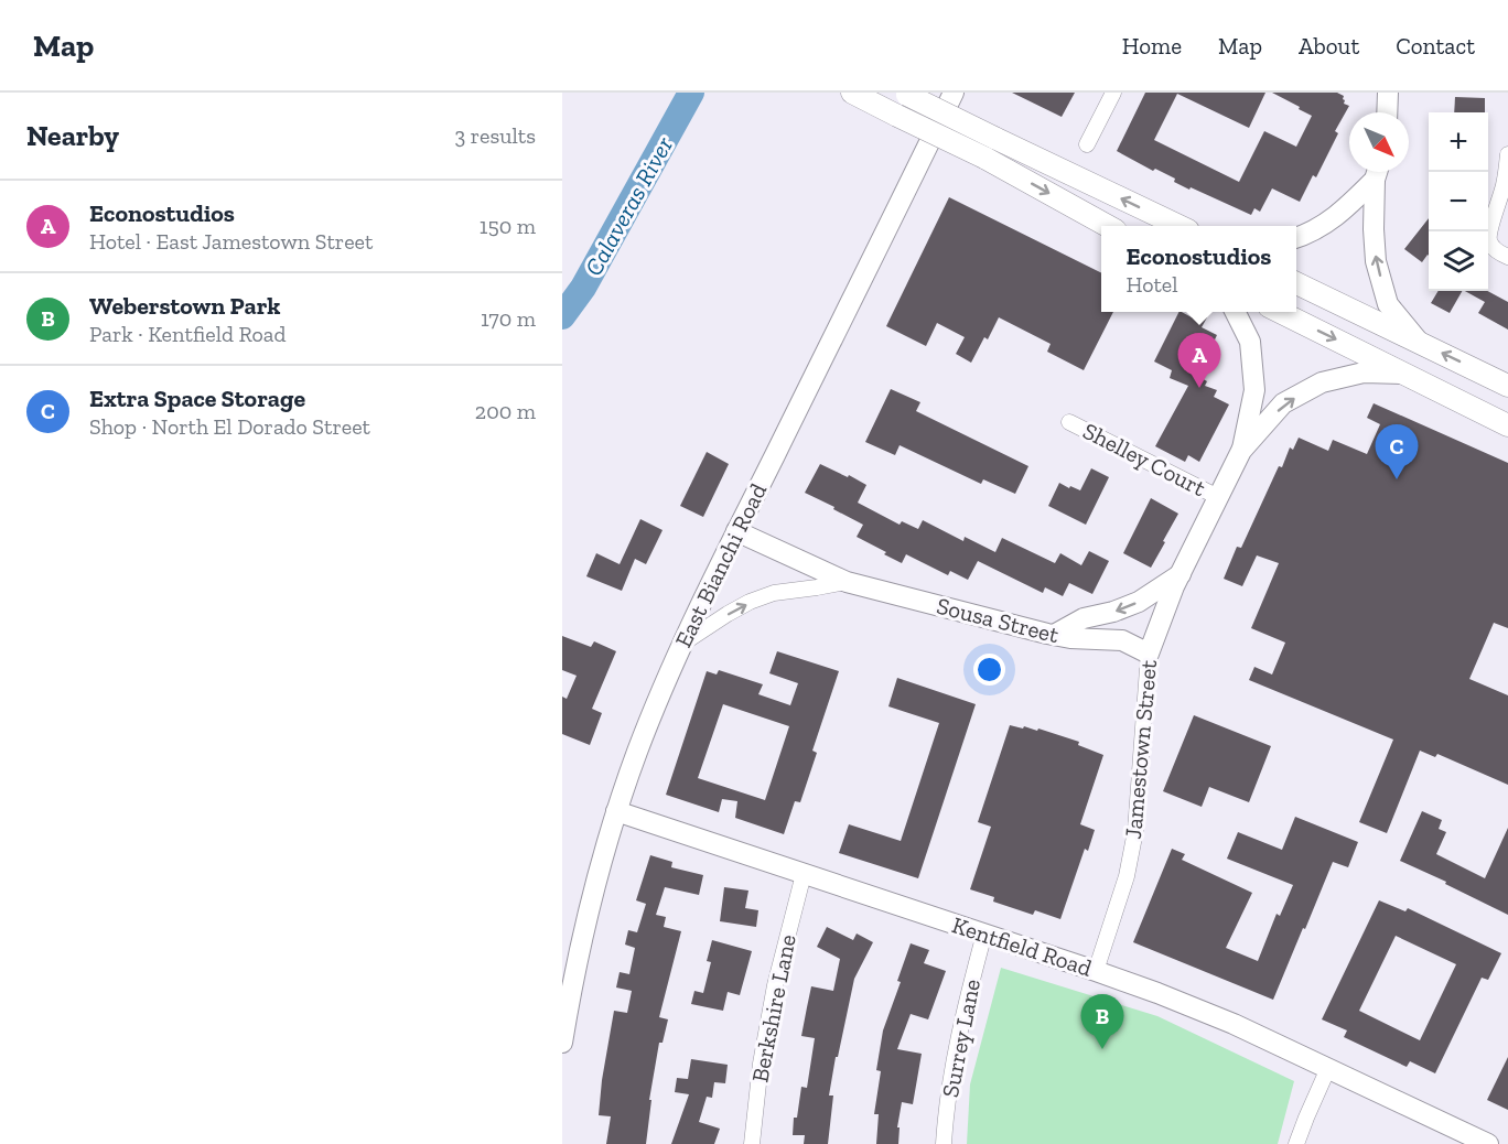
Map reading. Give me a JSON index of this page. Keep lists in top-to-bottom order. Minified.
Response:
{"streets":{"street":["Shelley Court","East Bianchi Road","Sousa Street","Jamestown Street","Kentfield Road","Berkshire Lane","Surrey Lane"]},"crossings":[["Shelley Court","Jamestown Street"],["East Bianchi Road","Sousa Street"],["East Bianchi Road","Kentfield Road"],["Sousa Street","Jamestown Street"],["Jamestown Street","Kentfield Road"],["Kentfield Road","Berkshire Lane"],["Kentfield Road","Surrey Lane"]],"water":["Calaveras River"],"north":"bottom right","page":{"header":"Map","nav":["Home","Map","About","Contact"],"heading":["Nearby","3 results"],"map_buttons":["+","−"],"list":[{"mark":"A","name":"Econostudios","note":"Hotel · East Jamestown Street","value":"150 m"},{"mark":"B","name":"Weberstown Park","note":"Park · Kentfield Road","value":"170 m"},{"mark":"C","name":"Extra Space Storage","note":"Shop · North El Dorado Street","value":"200 m"}],"popup":["Econostudios","Hotel"],"pins":["A","C","B"]}}
